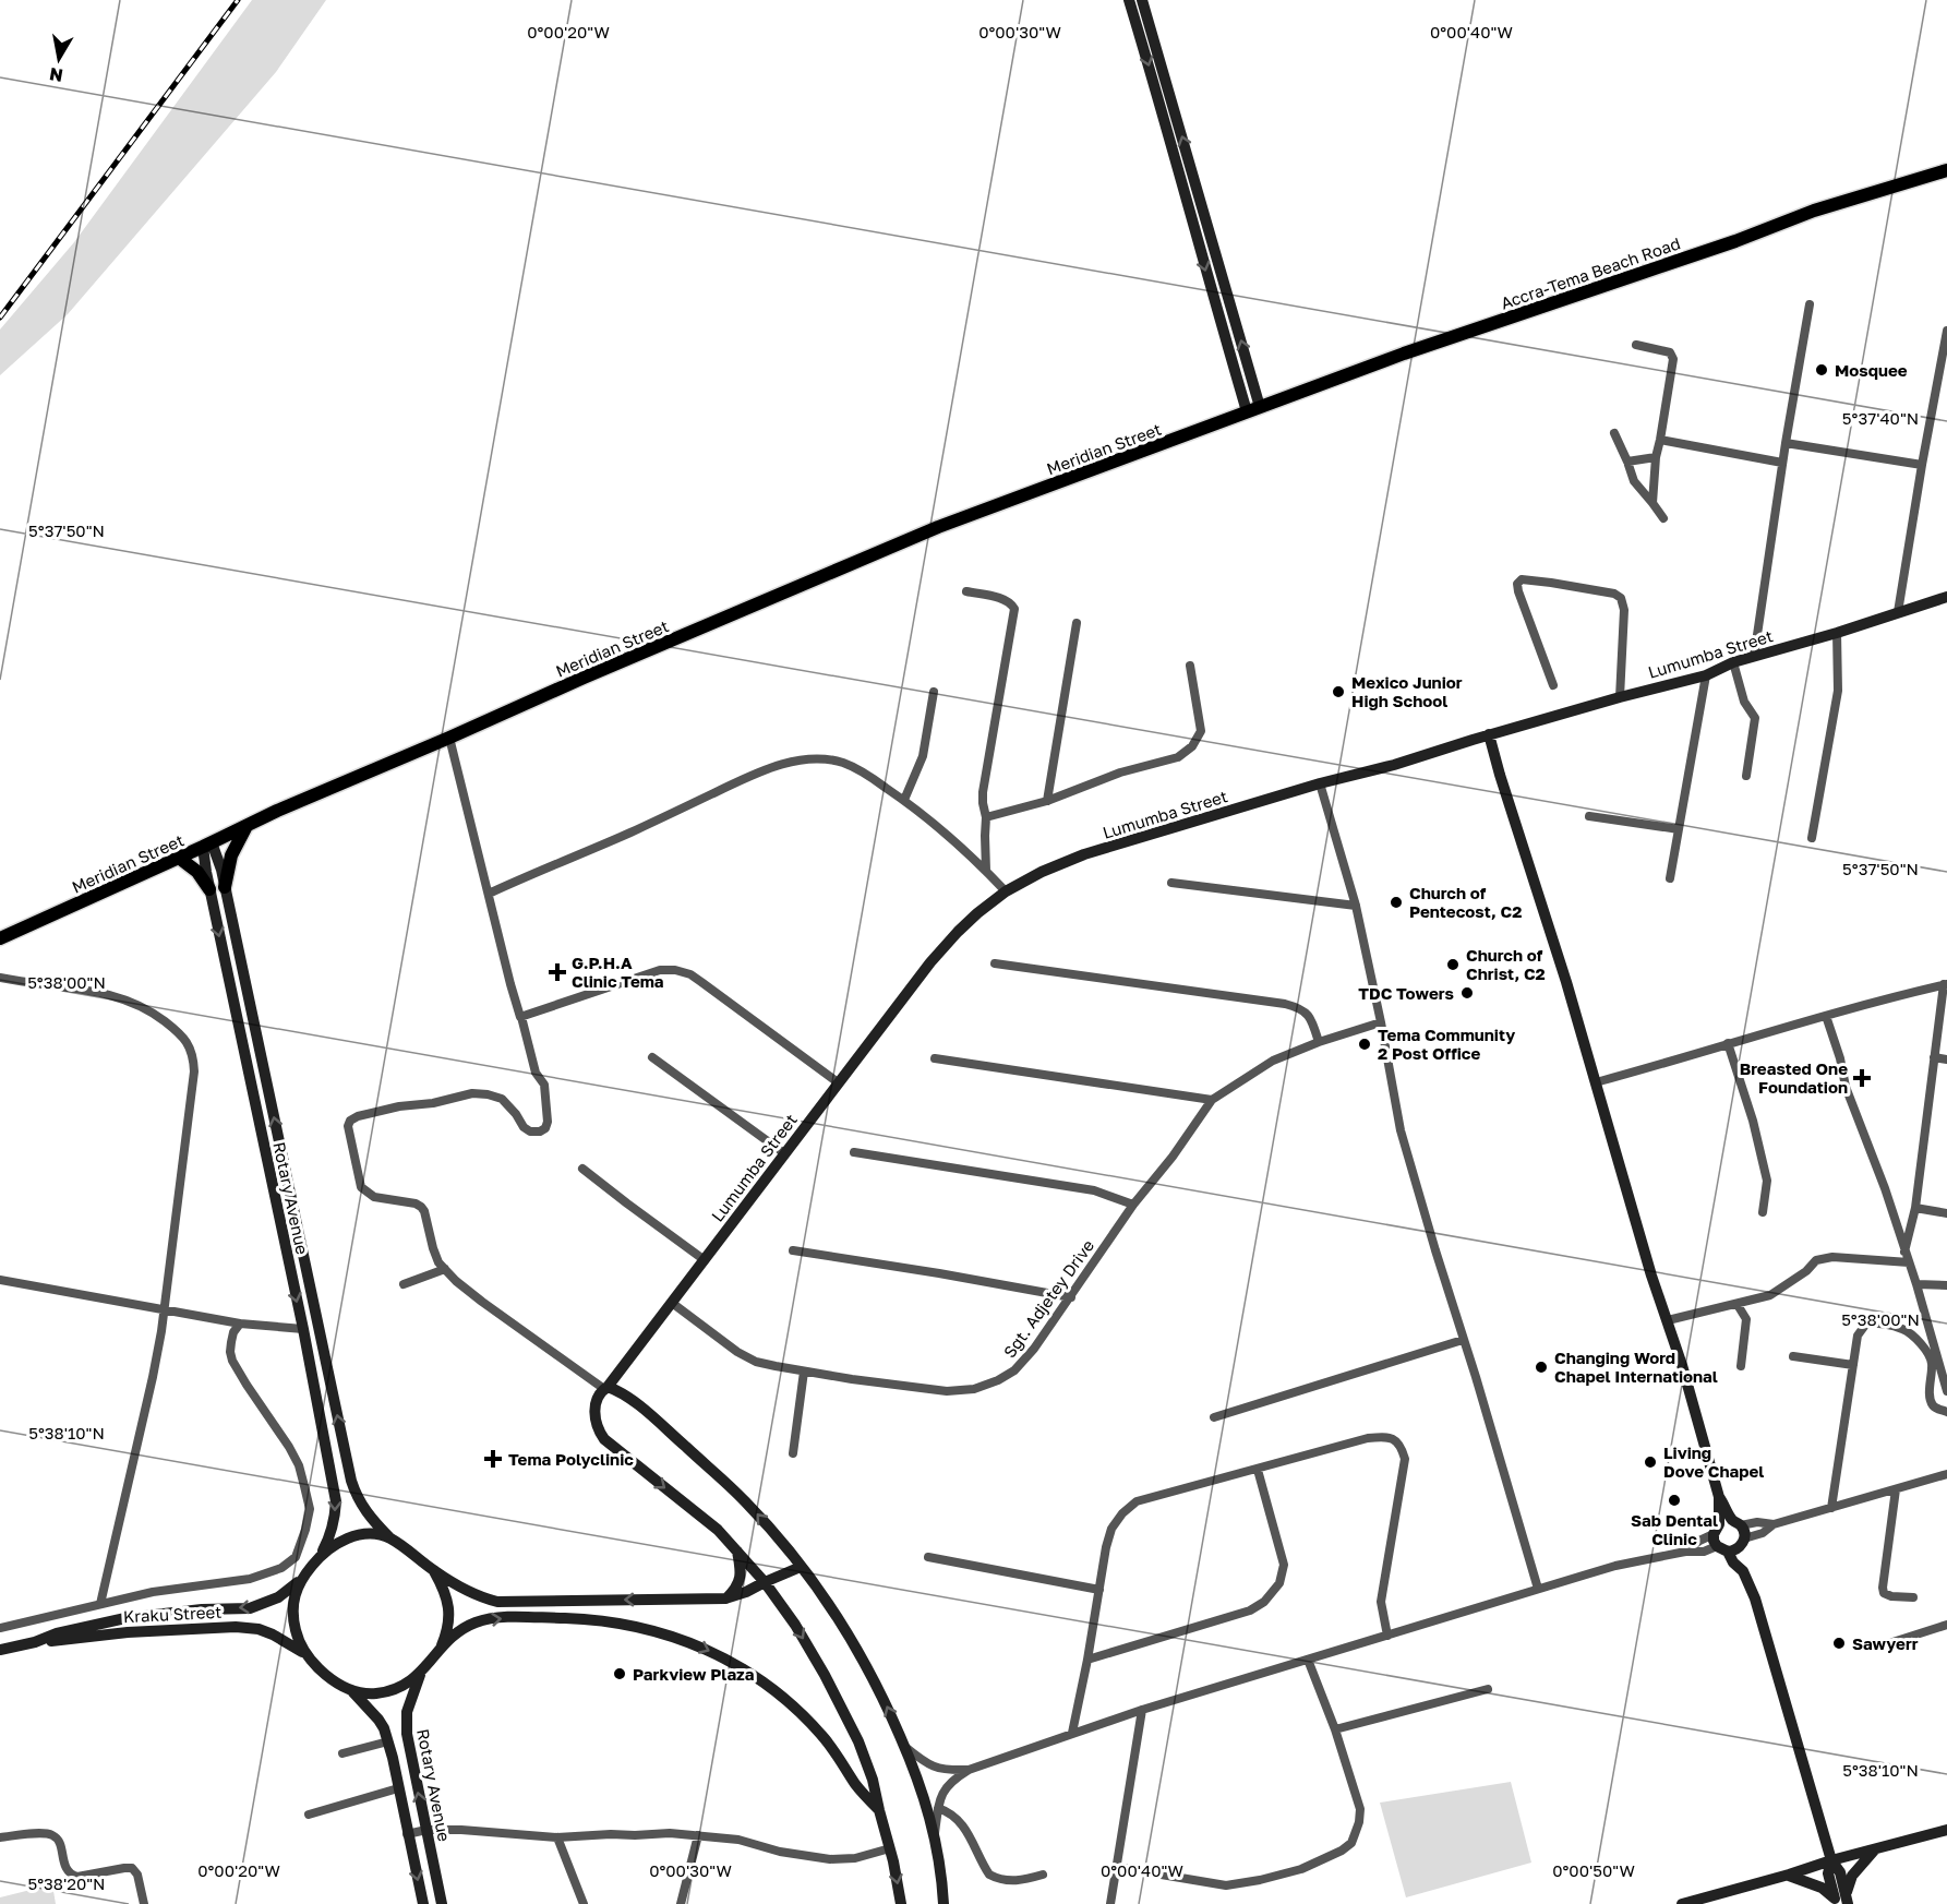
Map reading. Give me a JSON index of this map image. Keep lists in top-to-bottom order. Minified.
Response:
{"streets":{"main road":["Accra-Tema Beach Road","Meridian Street","Lumumba Street","Rotary Avenue","Kraku Street"],"street":["Sgt. Adjetey Drive"]},"crossings":[["Accra-Tema Beach Road","Meridian Street"],["Meridian Street","Rotary Avenue"],["Lumumba Street","Sgt. Adjetey Drive"],["Rotary Avenue","Kraku Street"]],"places":{"other":["Mosquee","Mexico Junior High School","Church of Pentecost, C2","Church of Christ, C2","TDC Towers","Tema Community 2 Post Office","Changing Word Chapel International","Living Dove Chapel","Sab Dental Clinic","Sawyerr","Parkview Plaza"],"health":["G.P.H.A Clinic Tema","Breasted One Foundation","Tema Polyclinic"]},"north":"bottom","coordinates":["0°00'20\"W","0°00'30\"W","0°00'40\"W","5°37'40\"N","5°37'50\"N","5°38'00\"N","5°38'10\"N","0°00'50\"W","5°38'20\"N"]}
